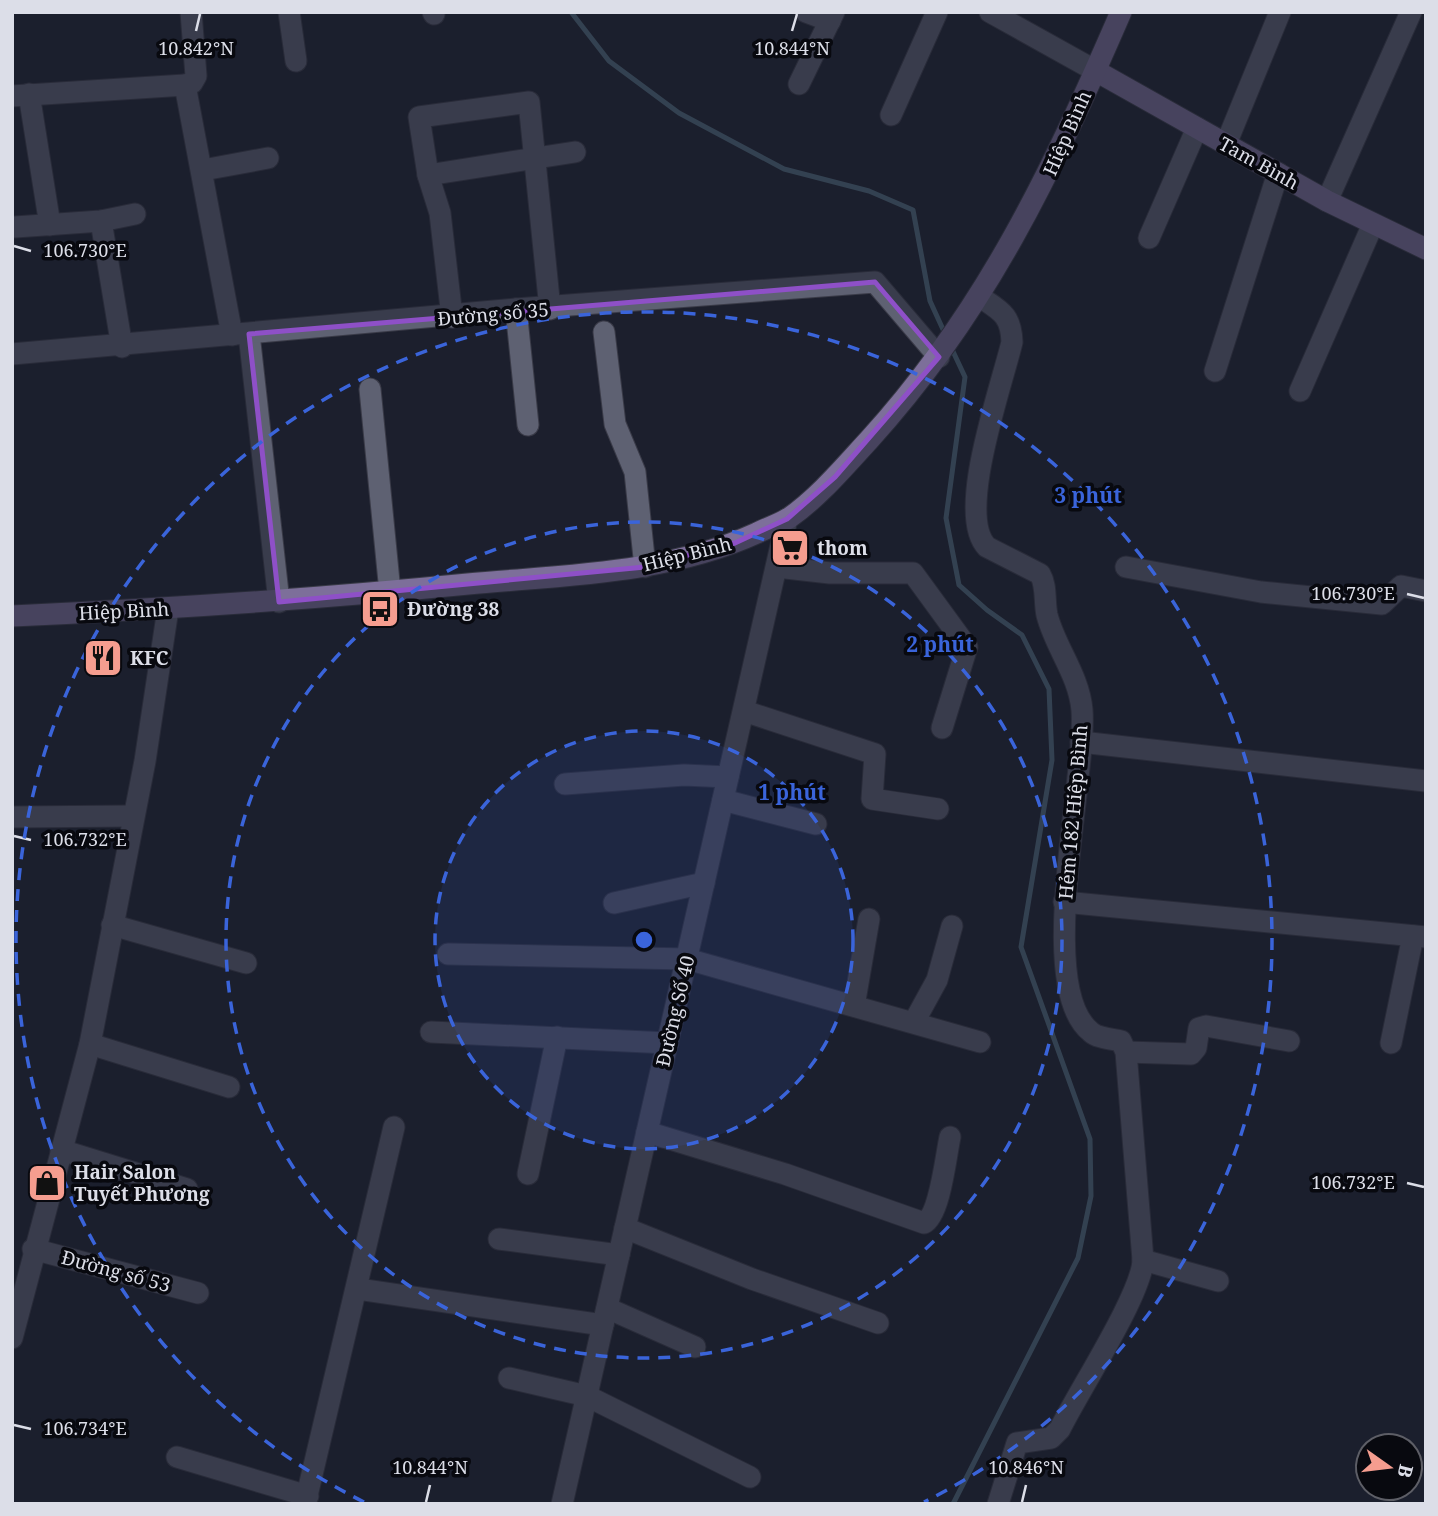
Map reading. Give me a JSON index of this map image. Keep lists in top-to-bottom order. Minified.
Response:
{"streets":{"main road":["Hiệp Bình","Tam Bình"],"street":["Đường số 35","Hẻm 182 Hiệp Bình","Đường Số 40","Đường số 53"]},"crossings":[["Hiệp Bình","Tam Bình"],["Hiệp Bình","Đường số 35"],["Hiệp Bình","Hẻm 182 Hiệp Bình"],["Hiệp Bình","Đường Số 40"]],"places":{"supermarket":["thom"],"bus stop":["Đường 38"],"restaurant":["KFC"],"shop":["Hair Salon Tuyết Phương"]},"north":"right","coordinates":["10.844°N","10.842°N","106.730°E","106.732°E","106.734°E","10.846°N"],"rings":["3 phút","2 phút","1 phút"]}
